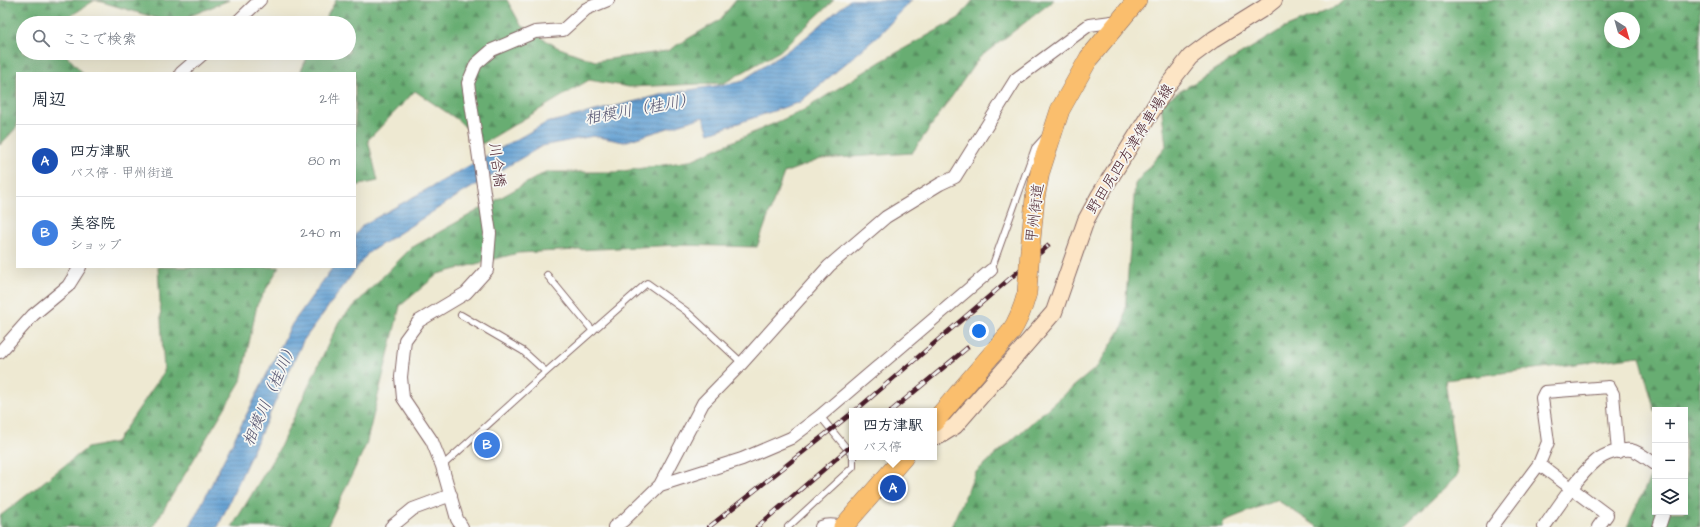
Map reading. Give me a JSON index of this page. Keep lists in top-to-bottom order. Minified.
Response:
{"streets":{"highway":["甲州街道"],"main road":["野田尻四方津停車場線"],"street":["川合橋"]},"water":["相模川（桂川）"],"north":"bottom right","page":{"search":"ここで検索","heading":["周辺","2件"],"list":[{"mark":"A","name":"四方津駅","note":"バス停 · 甲州街道","value":"80 m"},{"mark":"B","name":"美容院","note":"ショップ","value":"240 m"}],"map_buttons":["+","−"],"popup":["四方津駅","バス停"],"pins":["B","A"]}}
